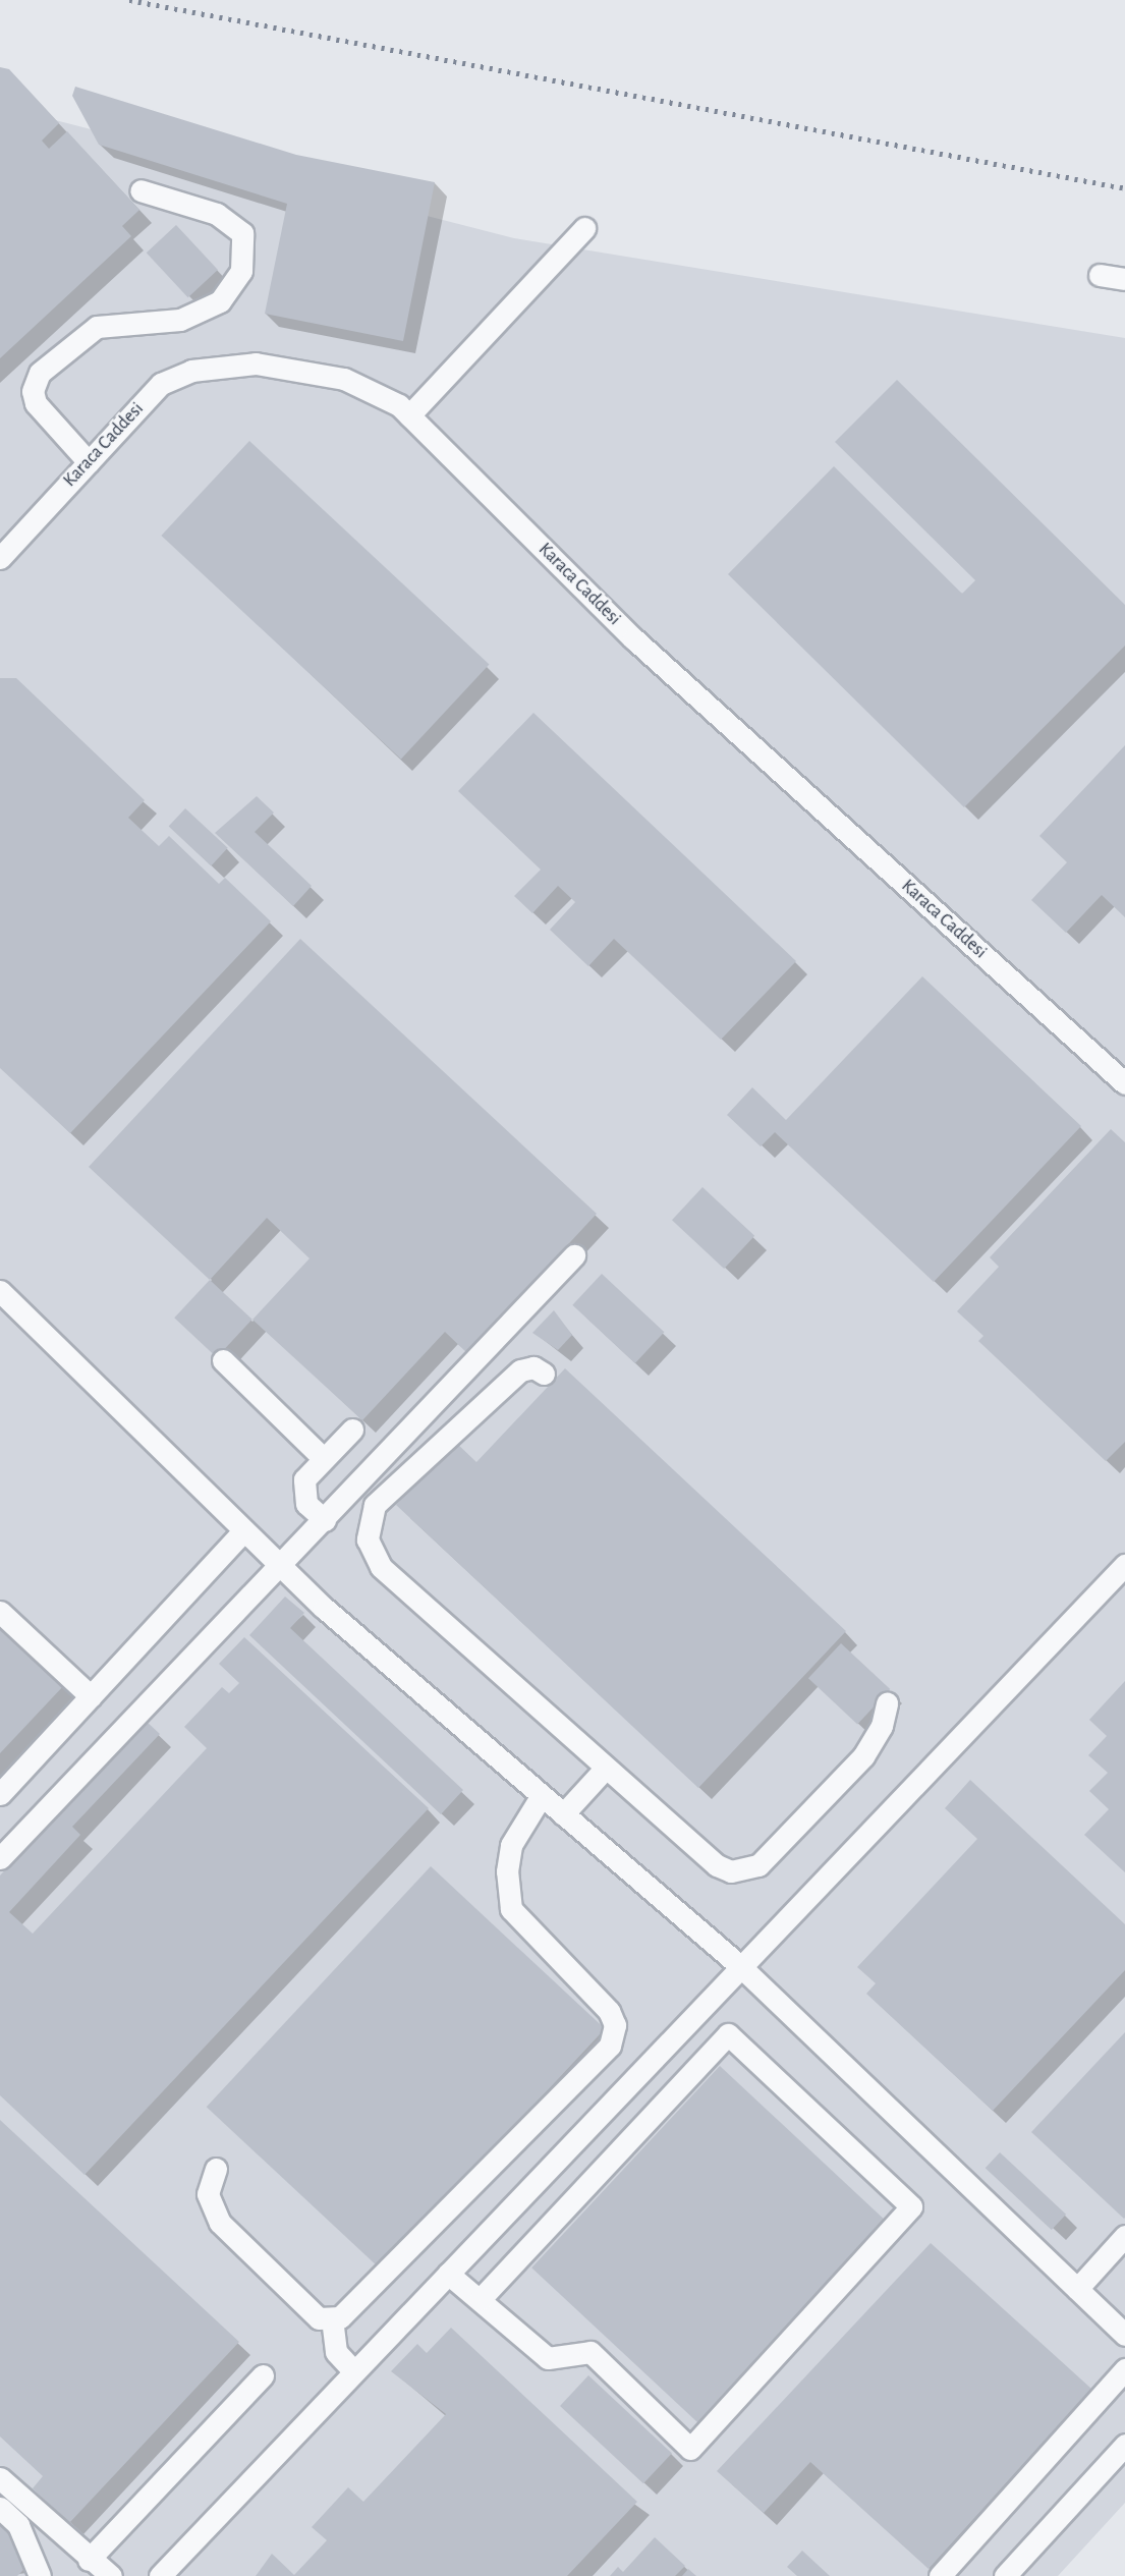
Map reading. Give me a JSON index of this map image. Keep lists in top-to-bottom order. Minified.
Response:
{"streets":{"street":["Karaca Caddesi"]}}
